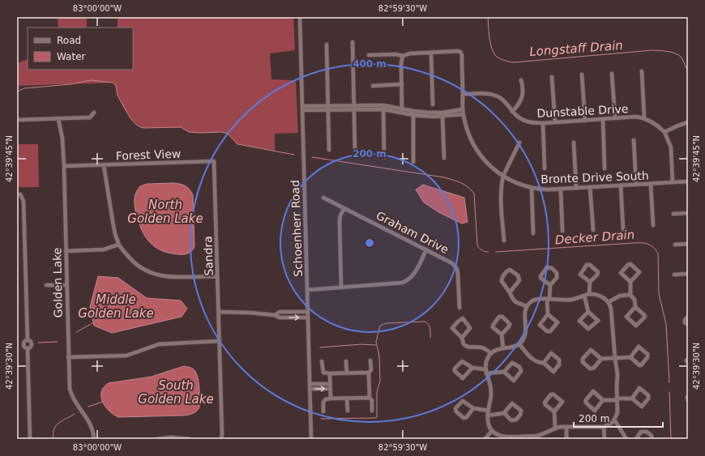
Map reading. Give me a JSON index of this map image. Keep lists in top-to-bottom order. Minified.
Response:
{"streets":{"street":["Dunstable Drive","Forest View","Bronte Drive South","Schoenherr Road","Graham Drive","Sandra","Golden Lake"]},"crossings":[["Dunstable Drive","Bronte Drive South"],["Forest View","Sandra"],["Forest View","Golden Lake"]],"water":["Longstaff Drain","North Golden Lake","Decker Drain","Middle Golden Lake","South Golden Lake"],"legend":["Road","Water"],"scale_bar":"200 m","coordinates":["83°00'00\"W","82°59'30\"W","42°39'45\"N","42°39'30\"N"],"rings":["400 m","200 m"]}
